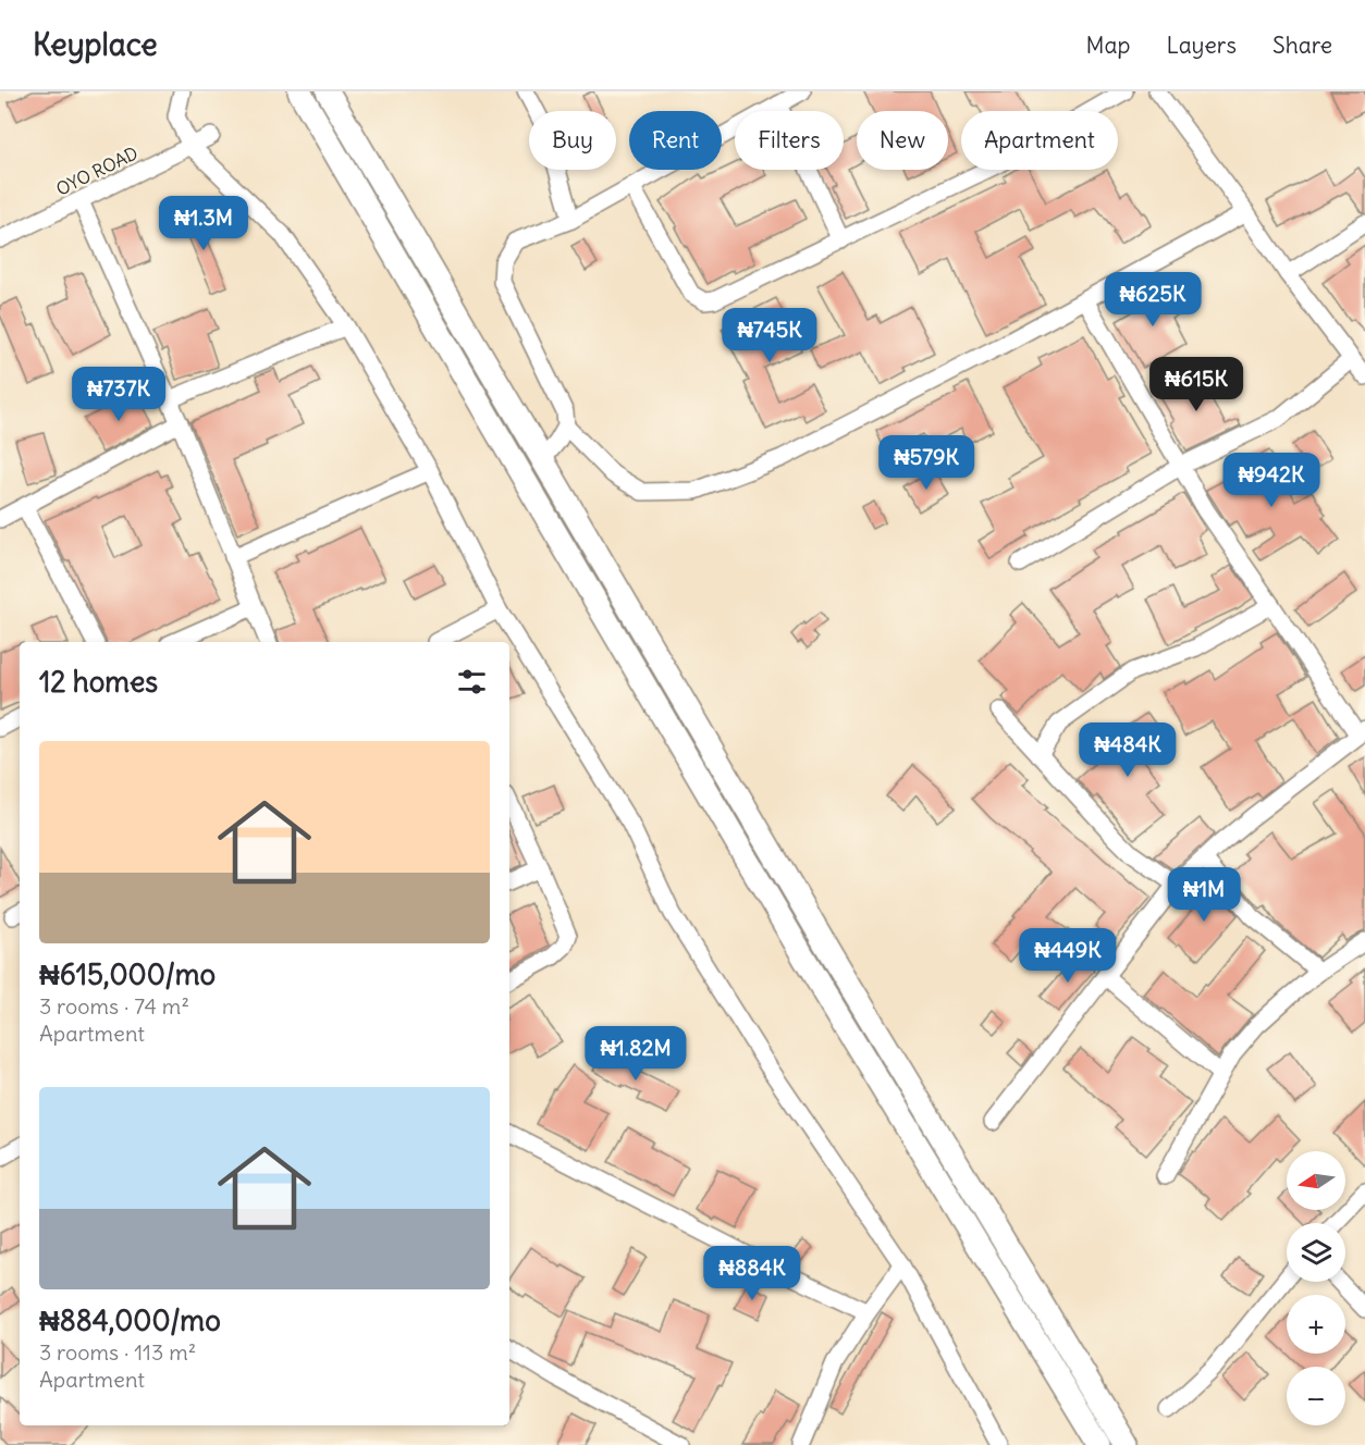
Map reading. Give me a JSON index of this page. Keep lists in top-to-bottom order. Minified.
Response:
{"streets":{"street":["OYO ROAD"]},"north":"left","page":{"header":"Keyplace","nav":["Map","Layers","Share"],"chip":["Buy","Rent","Filters","New","Apartment"],"price":["₦1.3M","₦625K","₦745K","₦615K","₦737K","₦579K","₦942K","₦484K","₦1M","₦449K","₦1.82M","₦884K"],"heading":"12 homes","list":[{"name":"₦615,000/mo","note":"3 rooms · 74 m² · Apartment"},{"name":"₦884,000/mo","note":"3 rooms · 113 m² · Apartment"}],"map_buttons":["+","−"]}}
